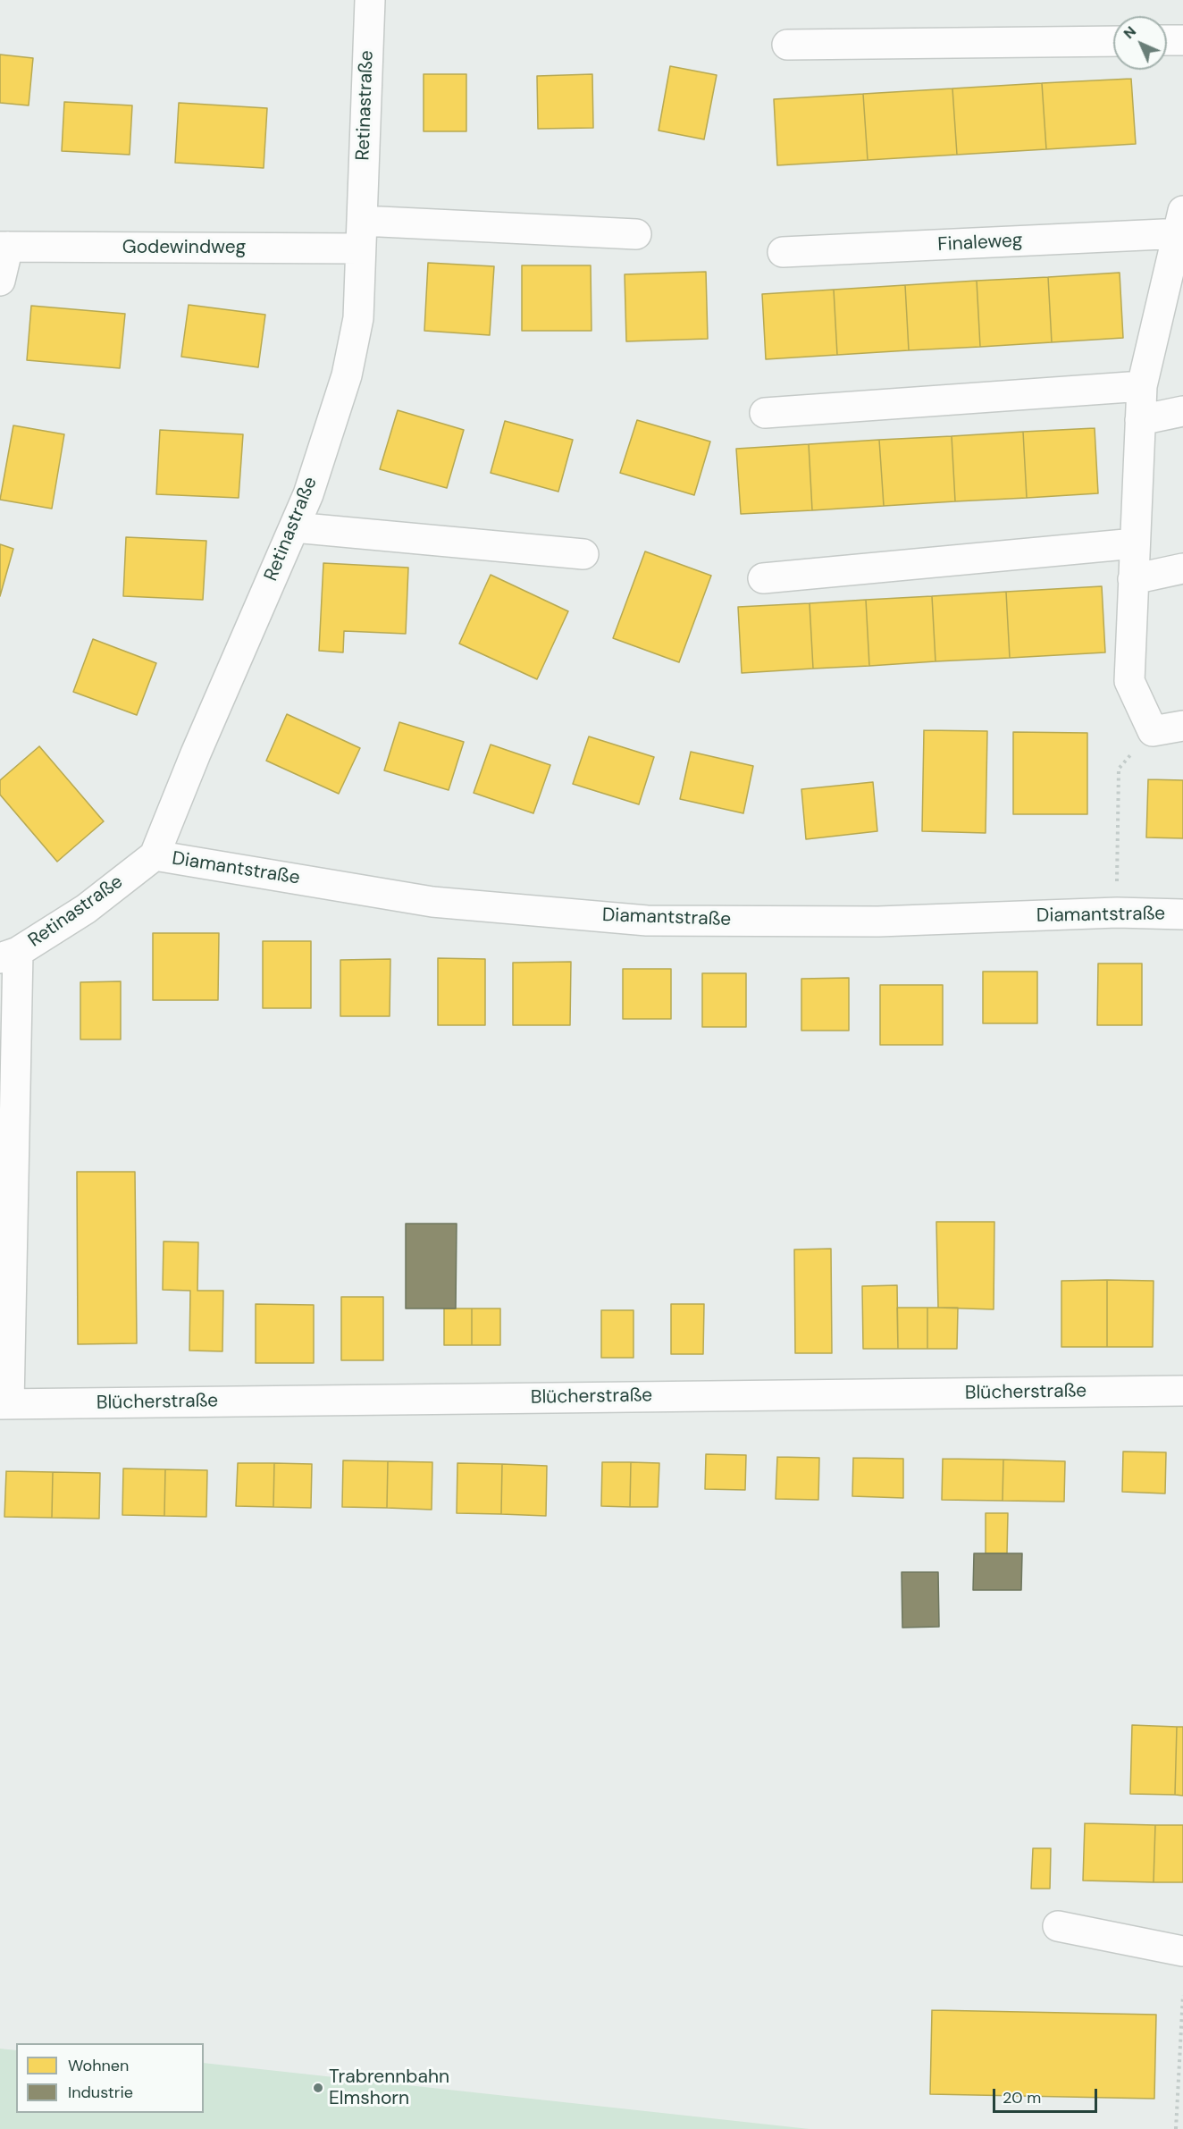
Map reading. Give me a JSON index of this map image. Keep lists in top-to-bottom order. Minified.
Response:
{"streets":{"street":["Retinastraße","Finaleweg","Godewindweg","Diamantstraße","Blücherstraße"]},"crossings":[["Retinastraße","Godewindweg"],["Retinastraße","Diamantstraße"]],"places":["Trabrennbahn Elmshorn"],"legend":["Wohnen","Industrie"],"scale_bar":"20 m","north":"top left"}
